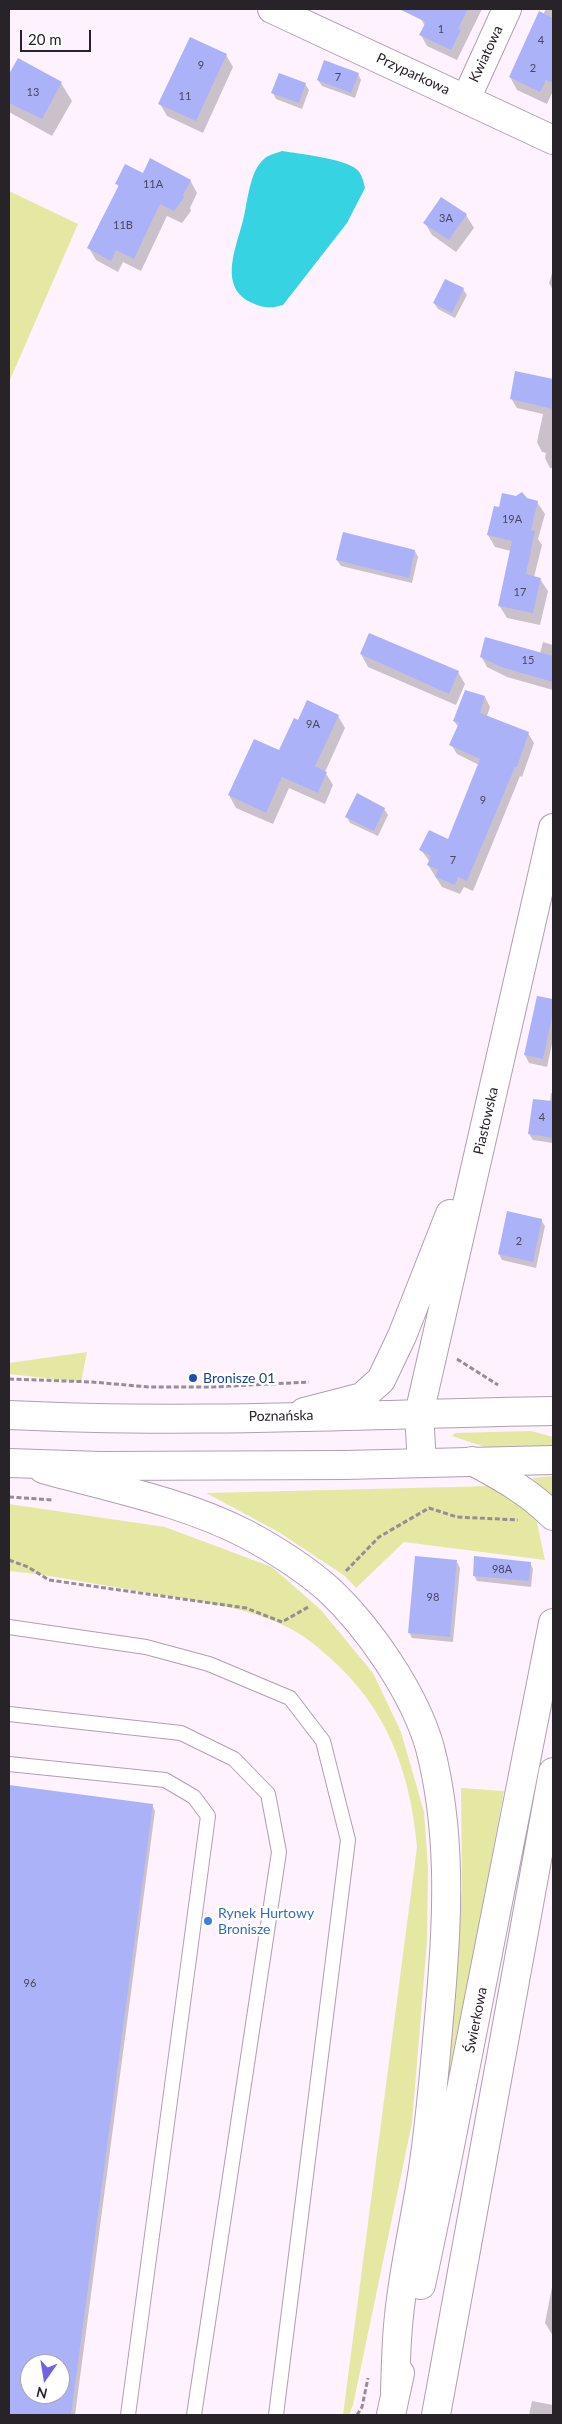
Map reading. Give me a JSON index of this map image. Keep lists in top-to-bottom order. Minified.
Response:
{"streets":{"street":["Kwiatowa","Przyparkowa","Piastowska","Poznańska","Świerkowa"]},"crossings":[["Kwiatowa","Przyparkowa"],["Piastowska","Poznańska"]],"places":["Bronisze 01","Rynek Hurtowy Bronisze"],"house_numbers":["1","4","9","2","7","13","11","11A","3A","11B","19A","17","15","9A","9","7","4","2","98A","98","96"],"scale_bar":"20 m","north":"bottom"}
